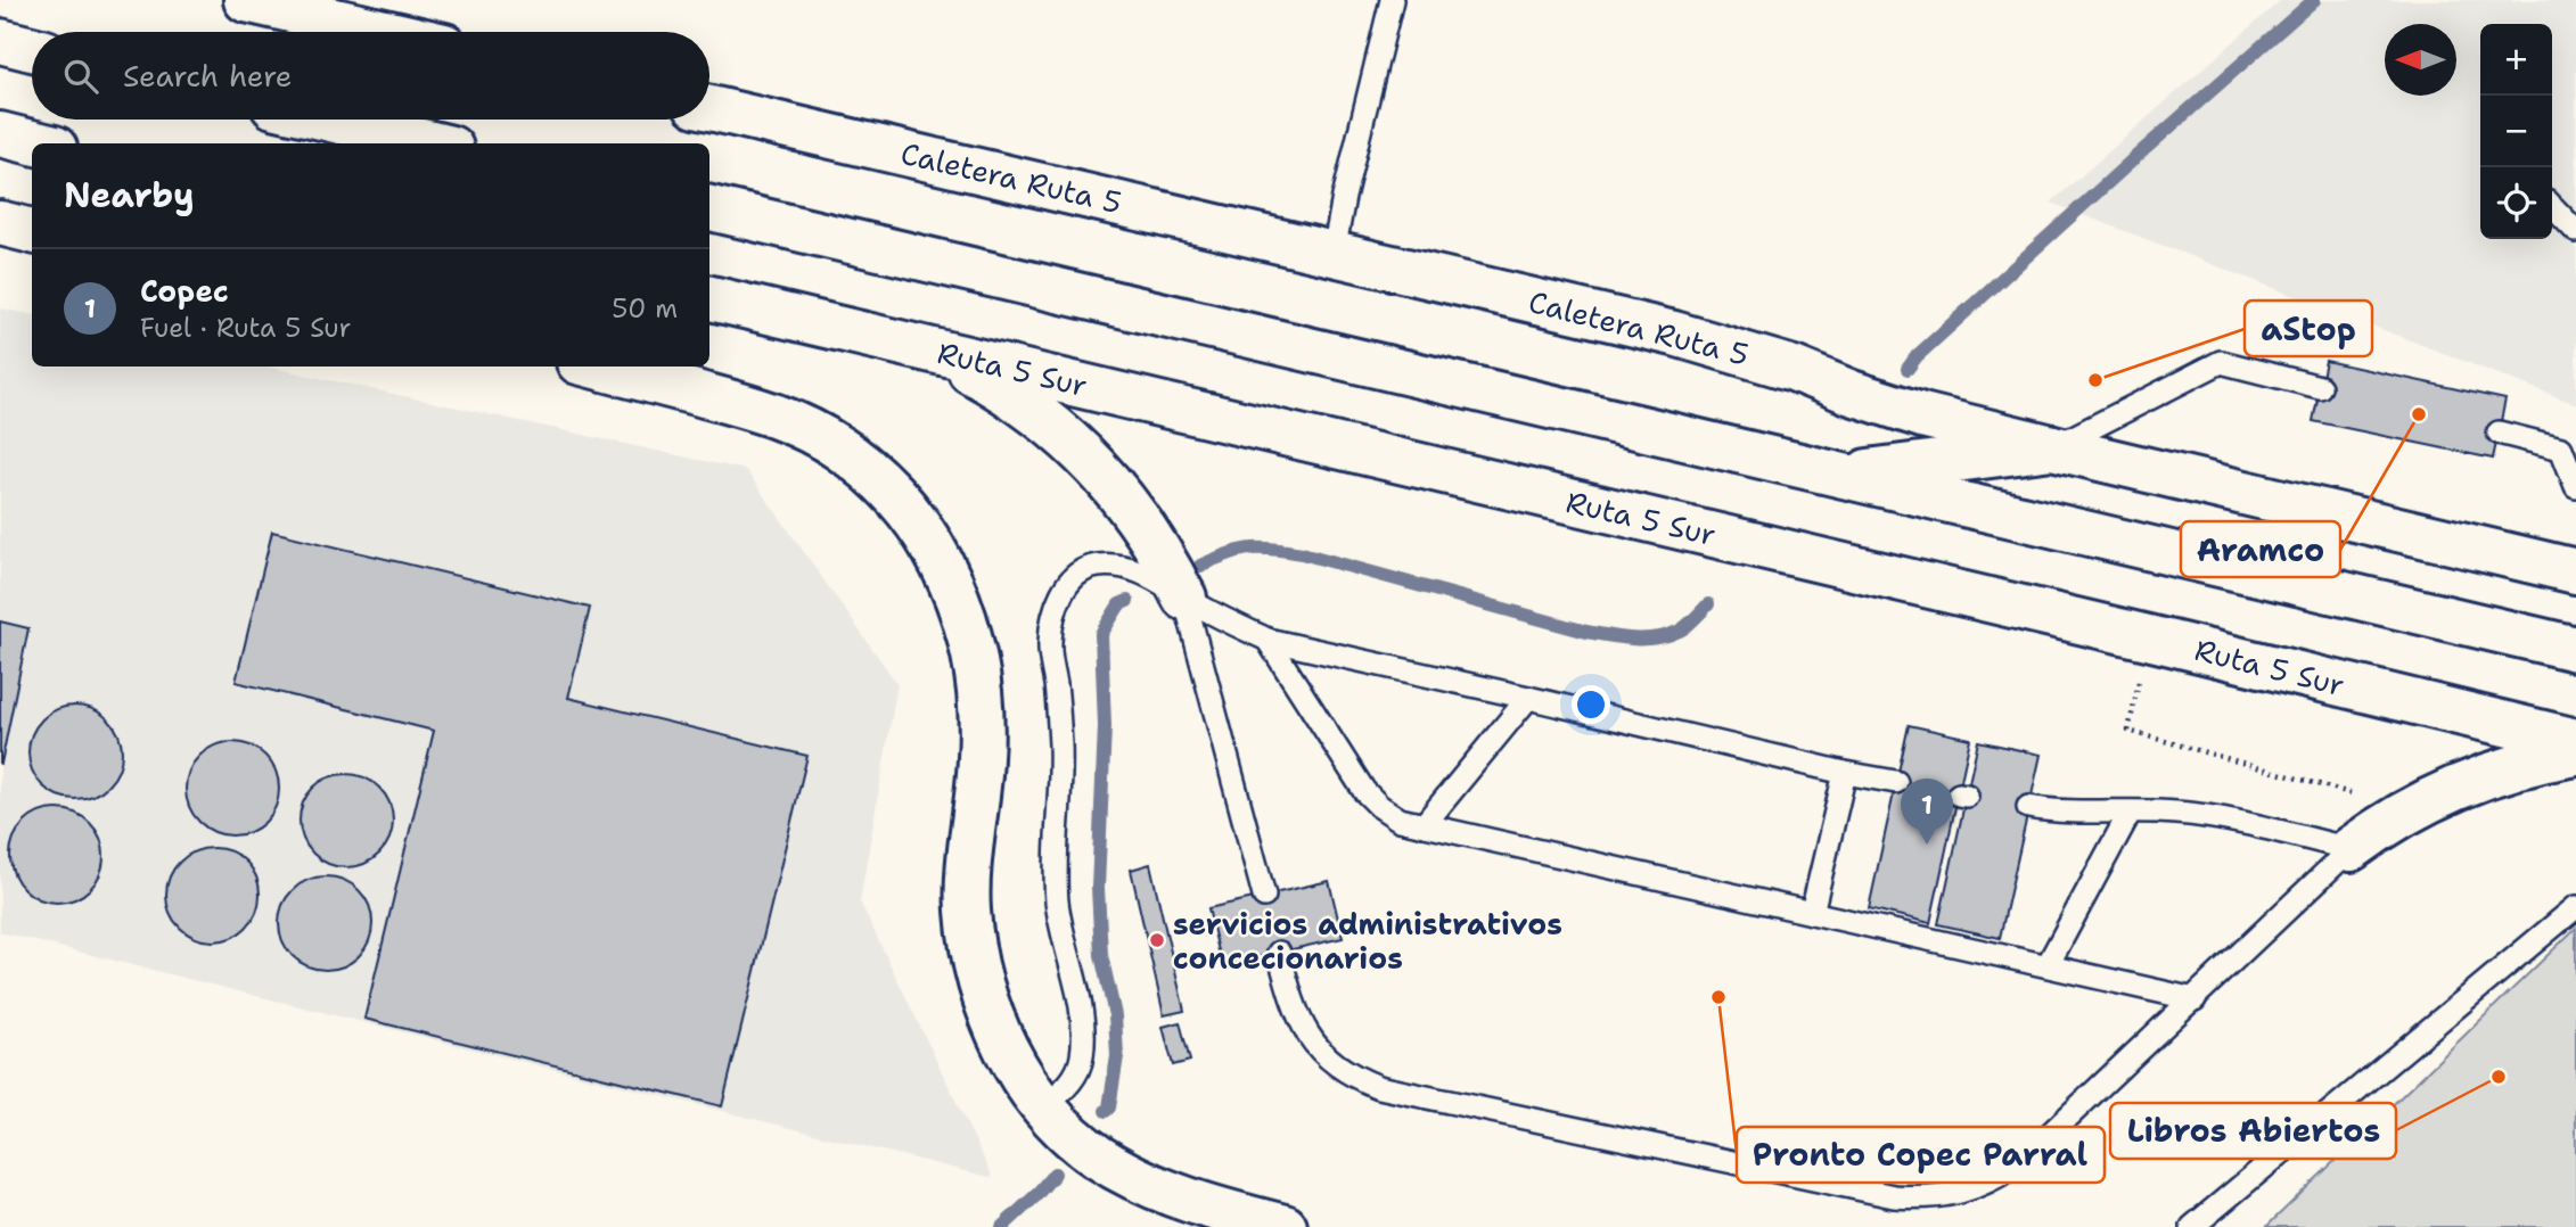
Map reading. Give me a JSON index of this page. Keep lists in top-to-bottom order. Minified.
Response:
{"streets":{"main road":["Caletera Ruta 5","Ruta 5 Sur"]},"places":["aStop","Aramco","servicios administrativos concecionarios","Pronto Copec Parral","Libros Abiertos"],"north":"left","page":{"map_buttons":["+","−"],"search":"Search here","heading":"Nearby","list":[{"mark":"1","name":"Copec","note":"Fuel · Ruta 5 Sur","value":"50 m"}],"pins":"1"}}
